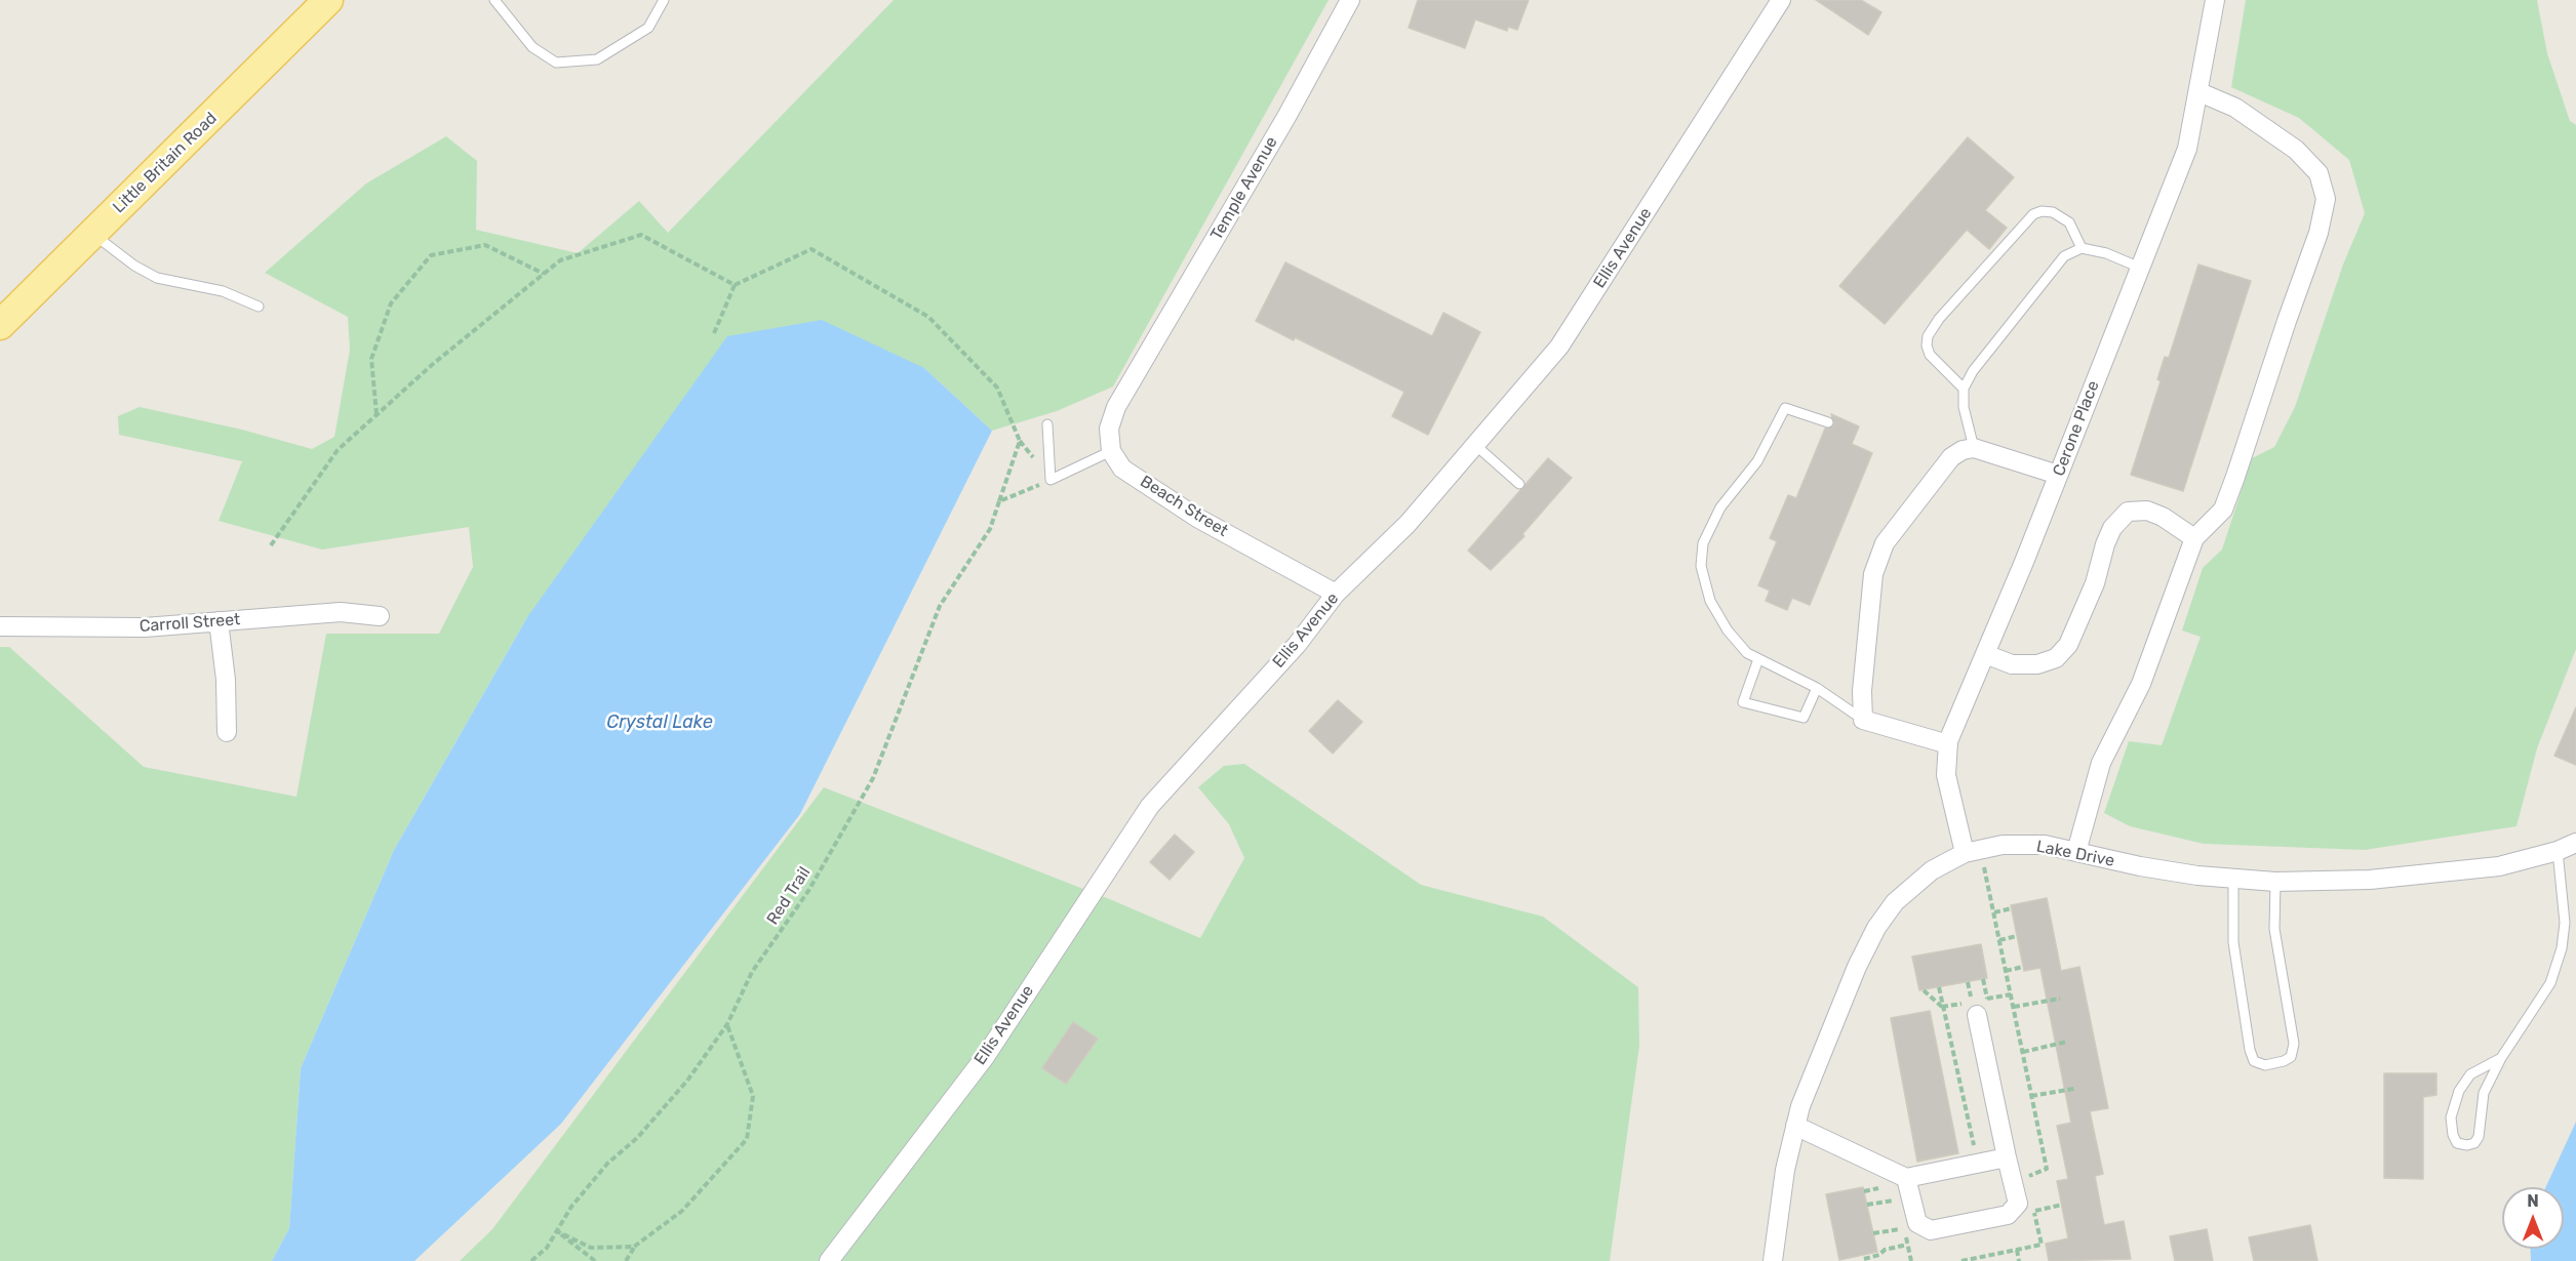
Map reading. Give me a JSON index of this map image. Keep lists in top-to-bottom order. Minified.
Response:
{"streets":{"main road":["Little Britain Road"],"street":["Temple Avenue","Ellis Avenue","Cerone Place","Beach Street","Carroll Street","Lake Drive"],"path":["Red Trail"]},"crossings":[["Temple Avenue","Beach Street"],["Ellis Avenue","Beach Street"],["Cerone Place","Lake Drive"]],"water":["Crystal Lake"],"north":"top"}
